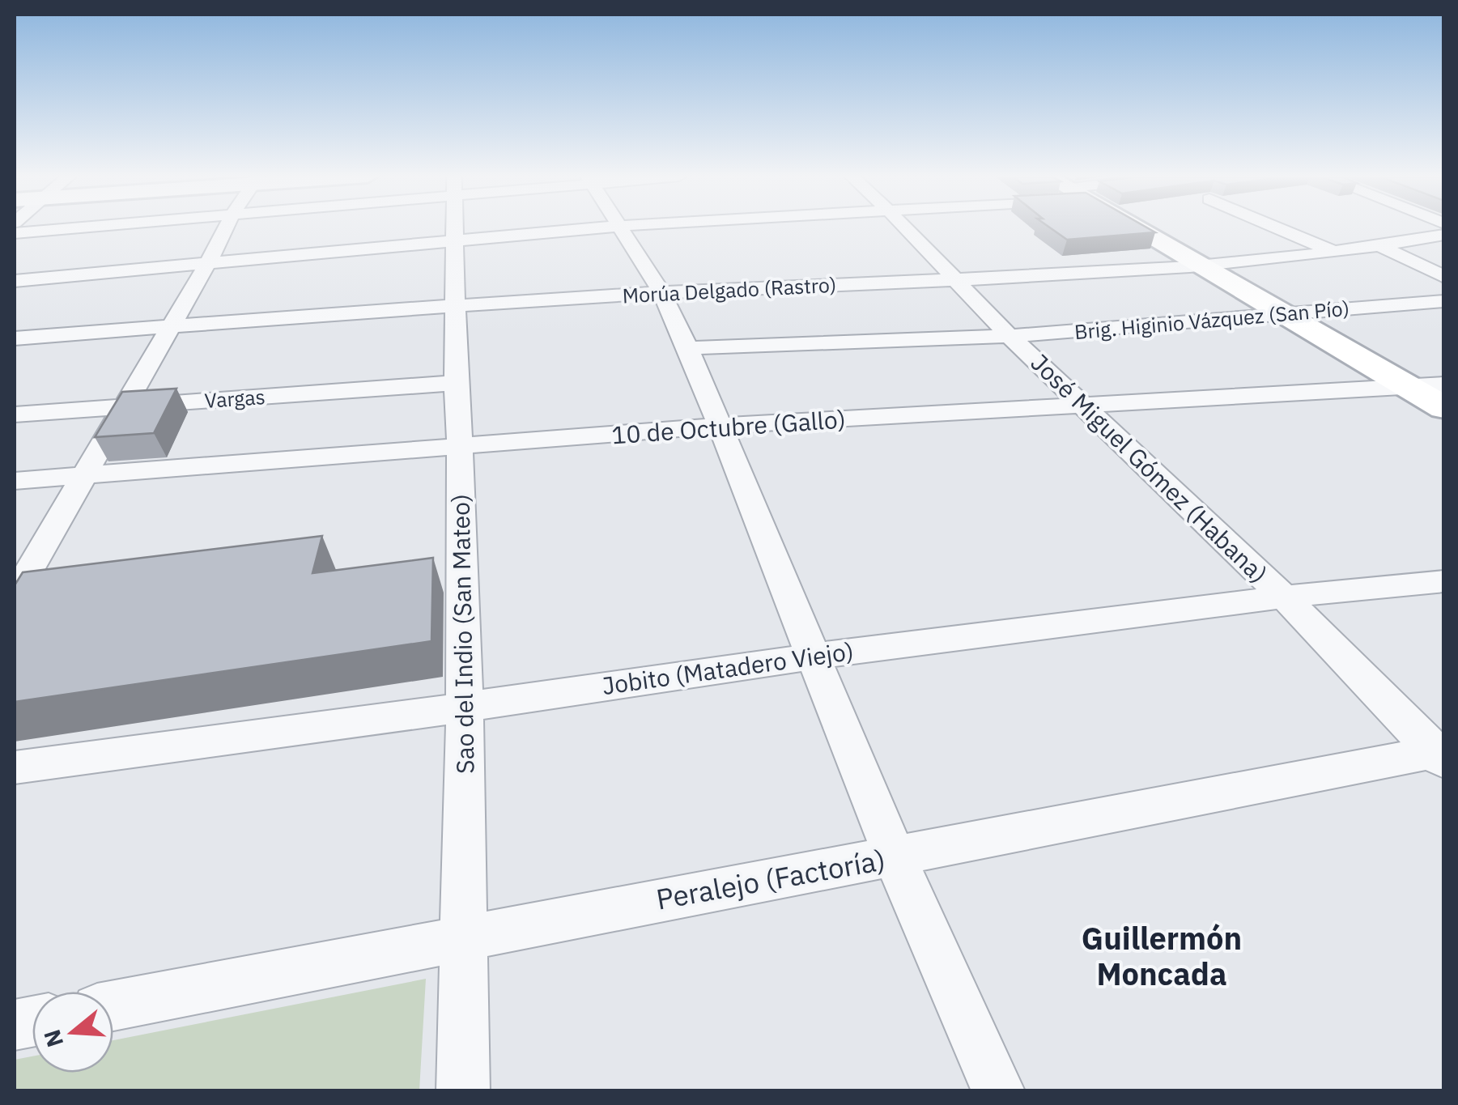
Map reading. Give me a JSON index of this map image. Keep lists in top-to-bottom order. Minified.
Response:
{"streets":{"street":["Morúa Delgado (Rastro)","Brig. Higinio Vázquez (San Pío)","Vargas","10 de Octubre (Gallo)","José Miguel Gómez (Habana)","Sao del Indio (San Mateo)","Jobito (Matadero Viejo)","Peralejo (Factoría)"]},"crossings":[["Morúa Delgado (Rastro)","José Miguel Gómez (Habana)"],["Morúa Delgado (Rastro)","Sao del Indio (San Mateo)"],["Brig. Higinio Vázquez (San Pío)","José Miguel Gómez (Habana)"],["Vargas","Sao del Indio (San Mateo)"],["10 de Octubre (Gallo)","José Miguel Gómez (Habana)"],["10 de Octubre (Gallo)","Sao del Indio (San Mateo)"],["José Miguel Gómez (Habana)","Jobito (Matadero Viejo)"],["José Miguel Gómez (Habana)","Peralejo (Factoría)"],["Sao del Indio (San Mateo)","Jobito (Matadero Viejo)"],["Sao del Indio (San Mateo)","Peralejo (Factoría)"]],"districts":["Guillermón Moncada"],"north":"left"}
